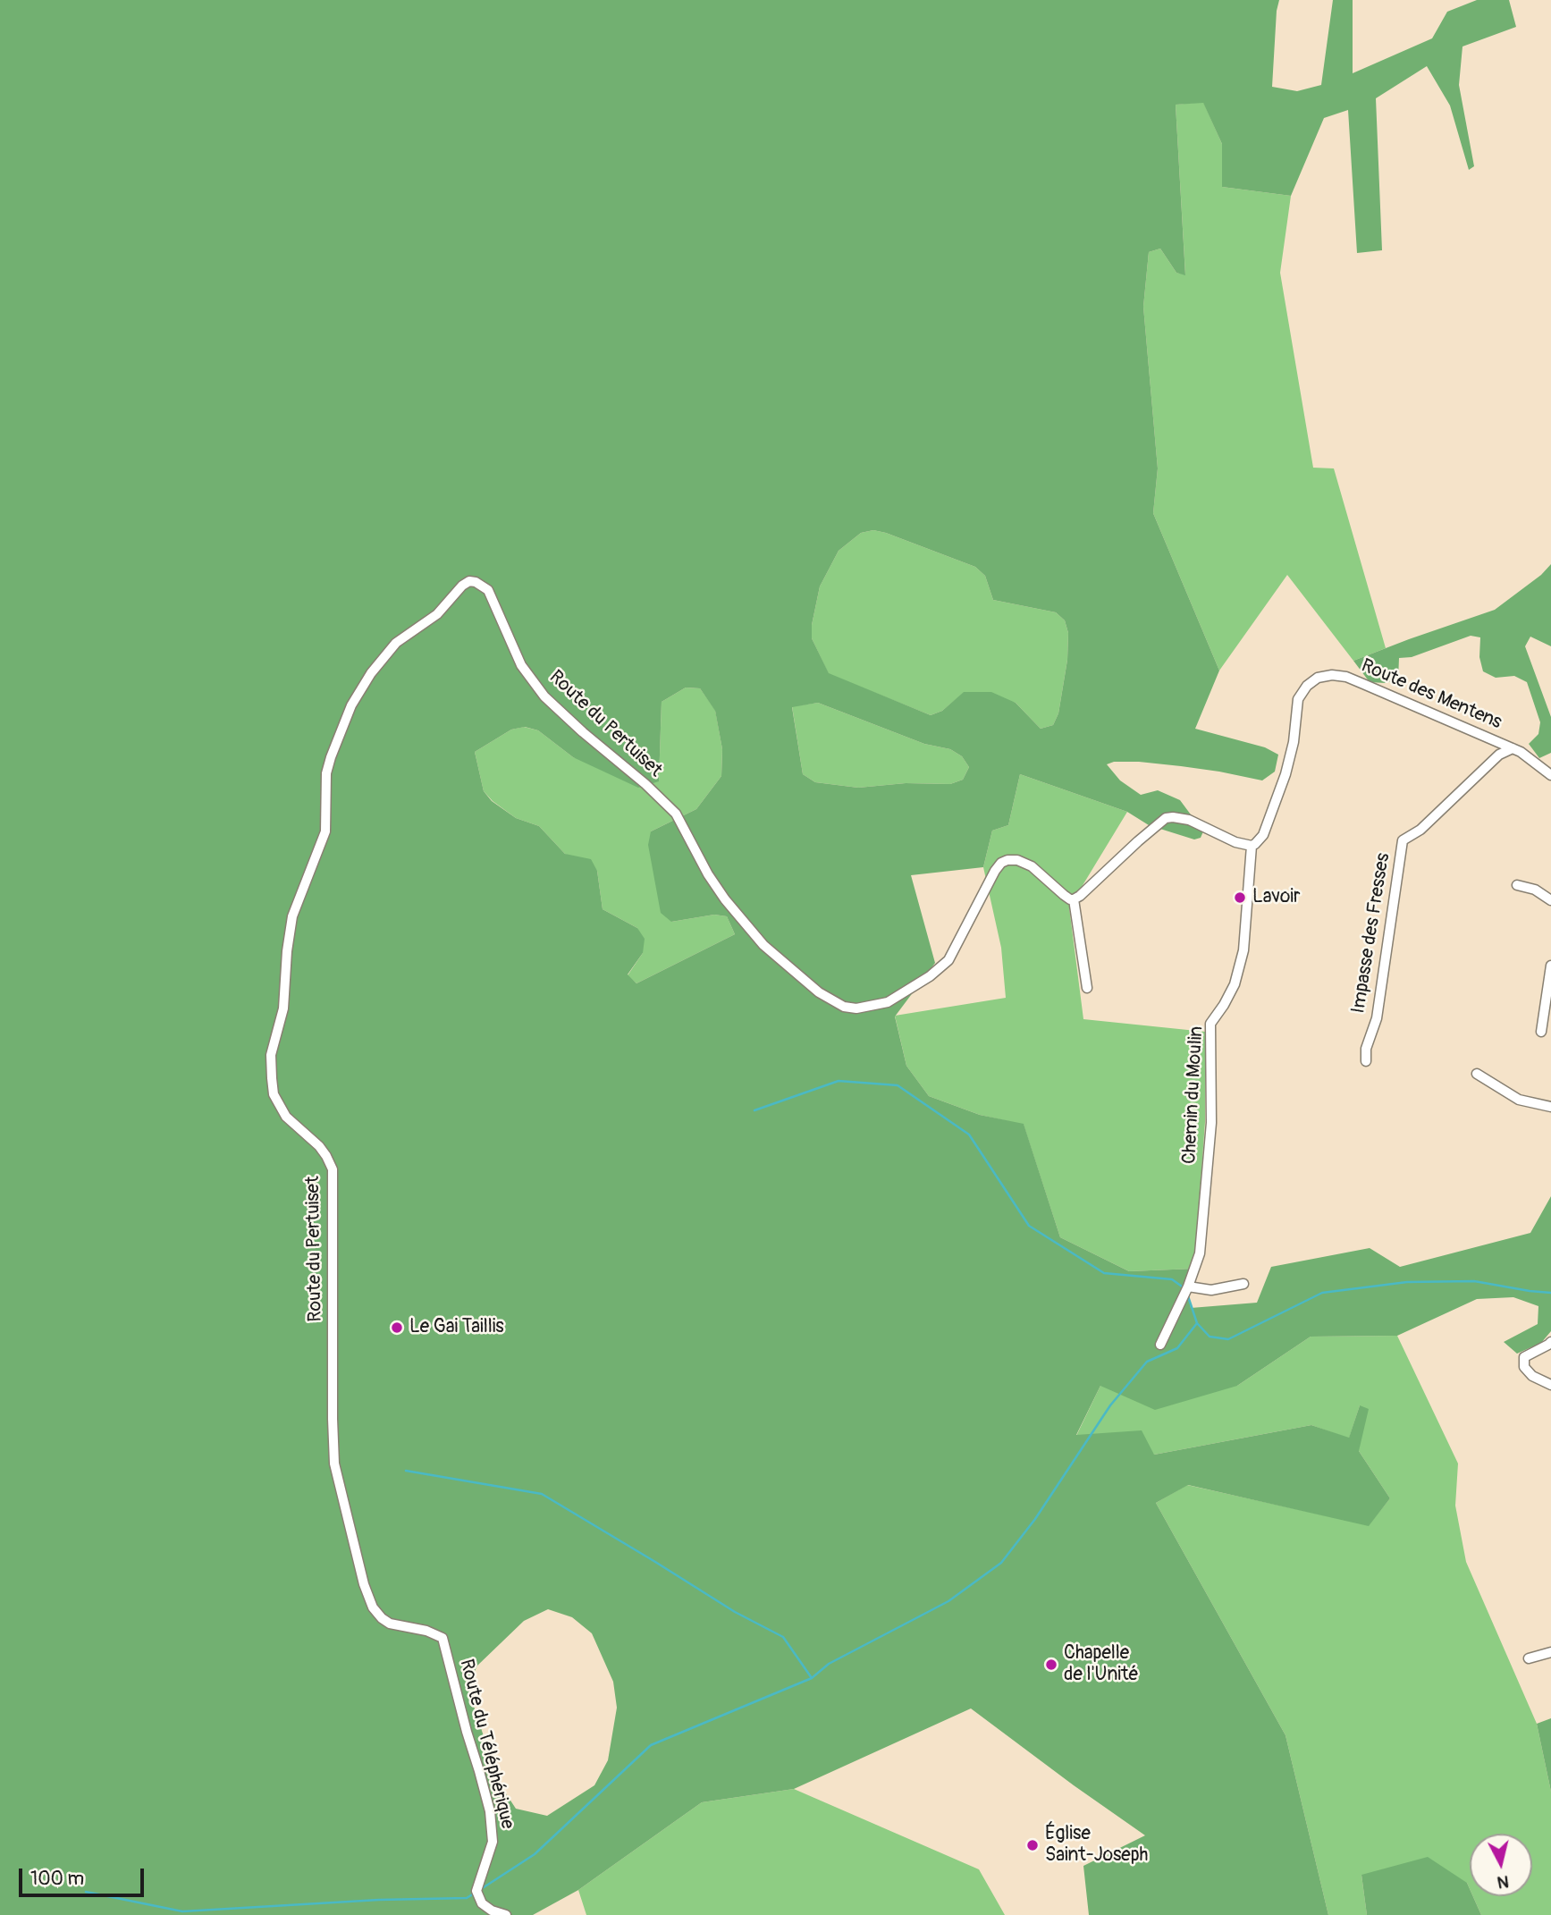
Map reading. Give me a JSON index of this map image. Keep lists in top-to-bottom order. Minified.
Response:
{"streets":{"street":["Route des Mentens","Route du Pertuiset","Impasse des Fresses","Chemin du Moulin","Route du Téléphérique"]},"crossings":[["Route des Mentens","Impasse des Fresses"],["Route des Mentens","Chemin du Moulin"],["Route du Pertuiset","Route du Téléphérique"]],"places":["Lavoir","Le Gai Taillis","Chapelle de l'Unité","Église Saint-Joseph"],"scale_bar":"100 m","north":"bottom"}
